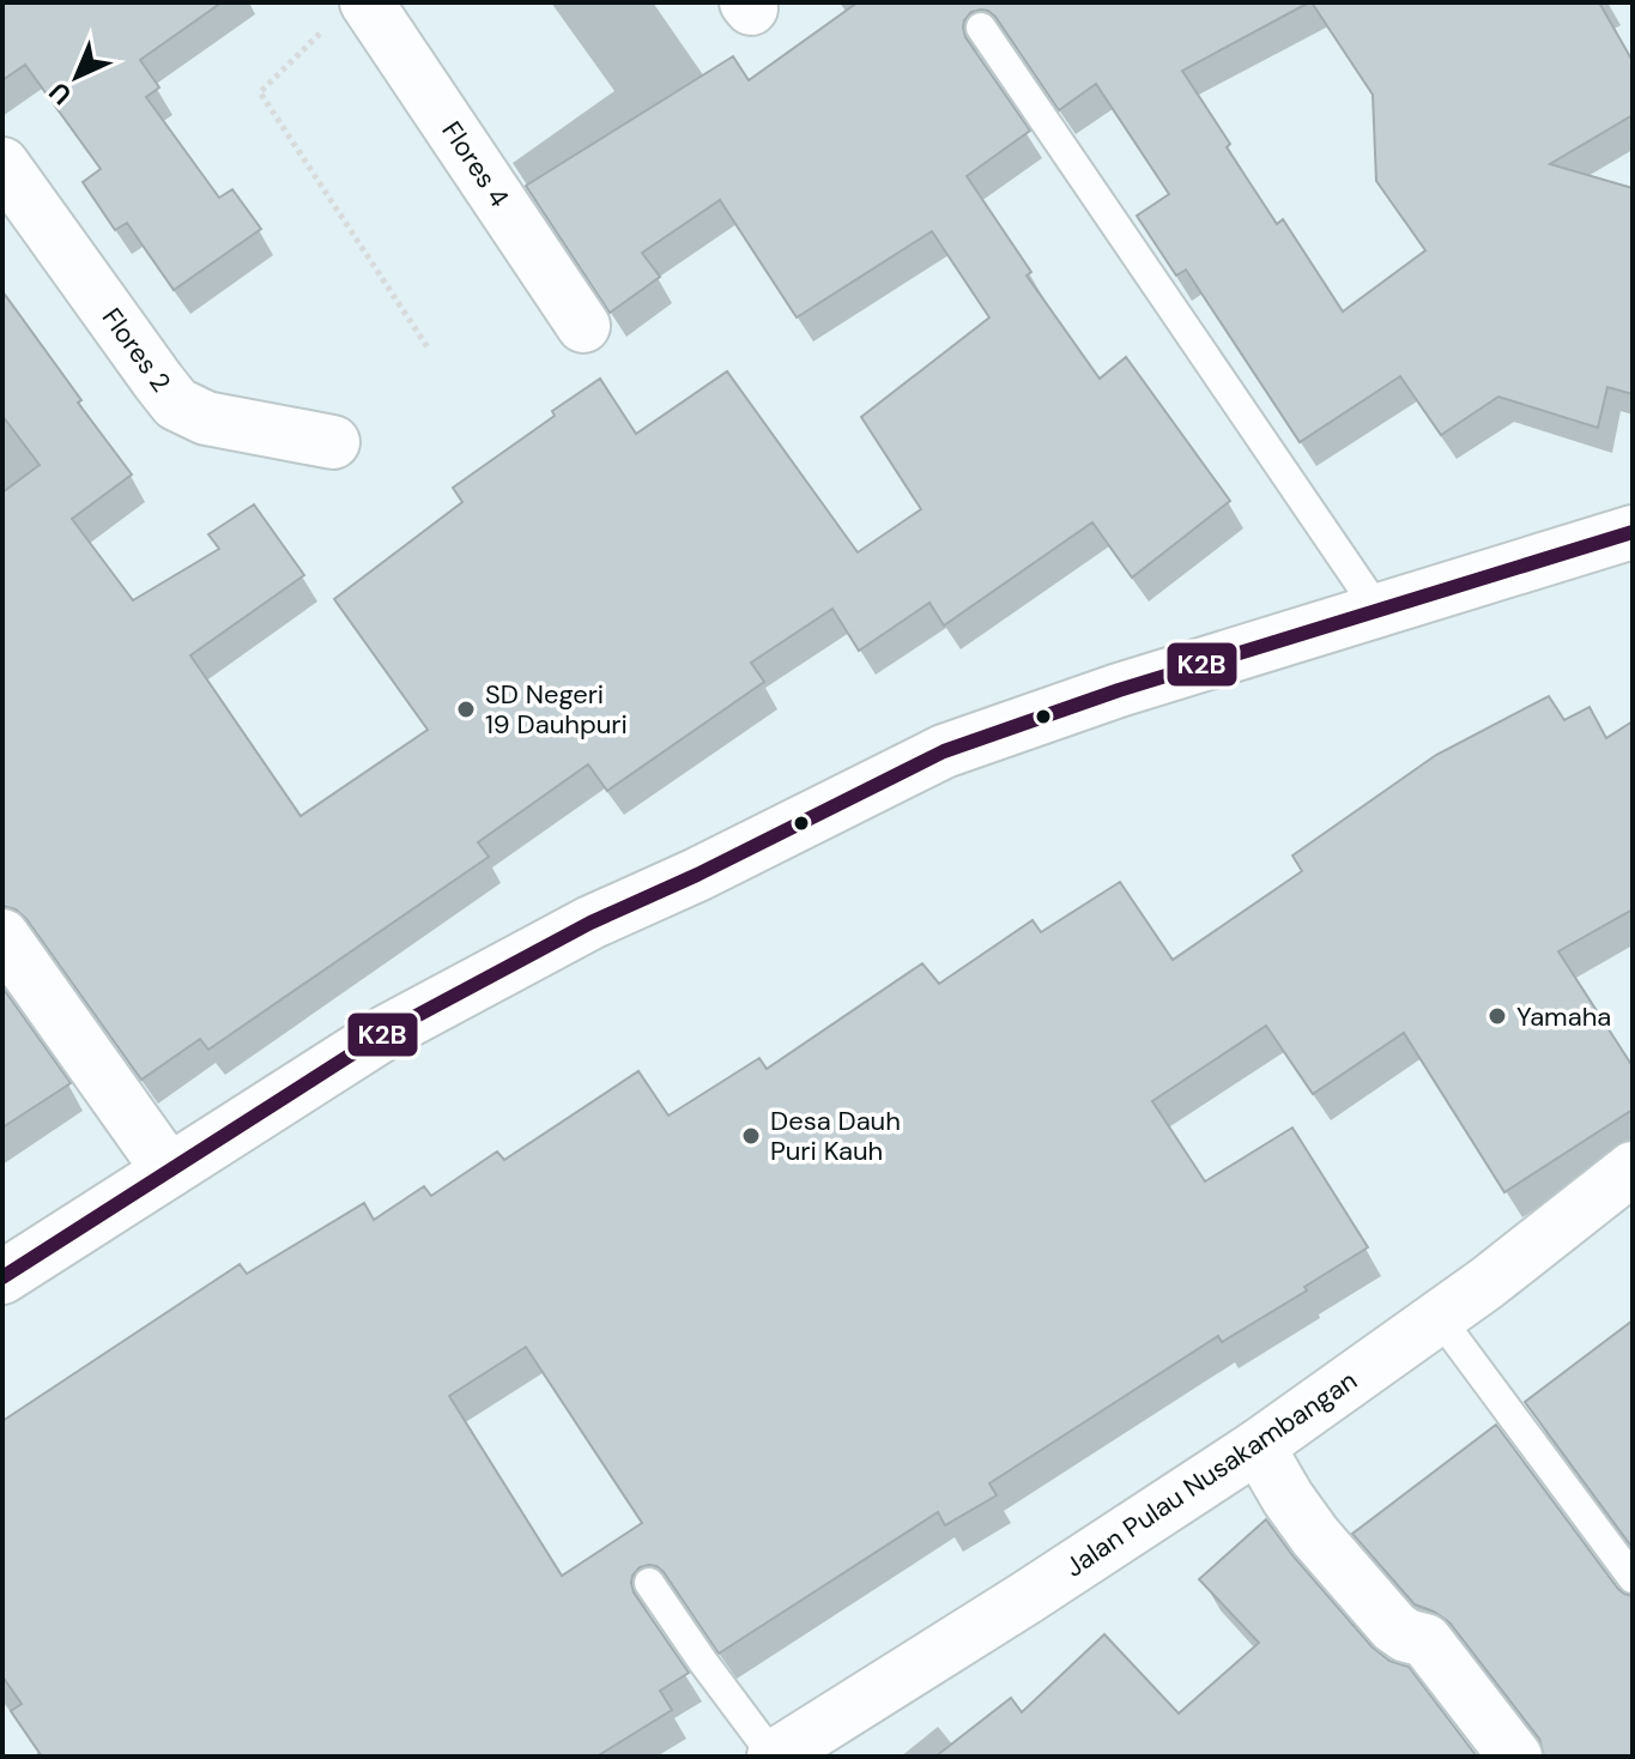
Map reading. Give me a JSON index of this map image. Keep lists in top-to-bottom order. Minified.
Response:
{"streets":{"street":["Flores 4","Flores 2","Jalan Pulau Nusakambangan"]},"places":["SD Negeri 19 Dauhpuri","Yamaha","Desa Dauh Puri Kauh"],"lines":["transit line K2B"],"north":"bottom left"}
